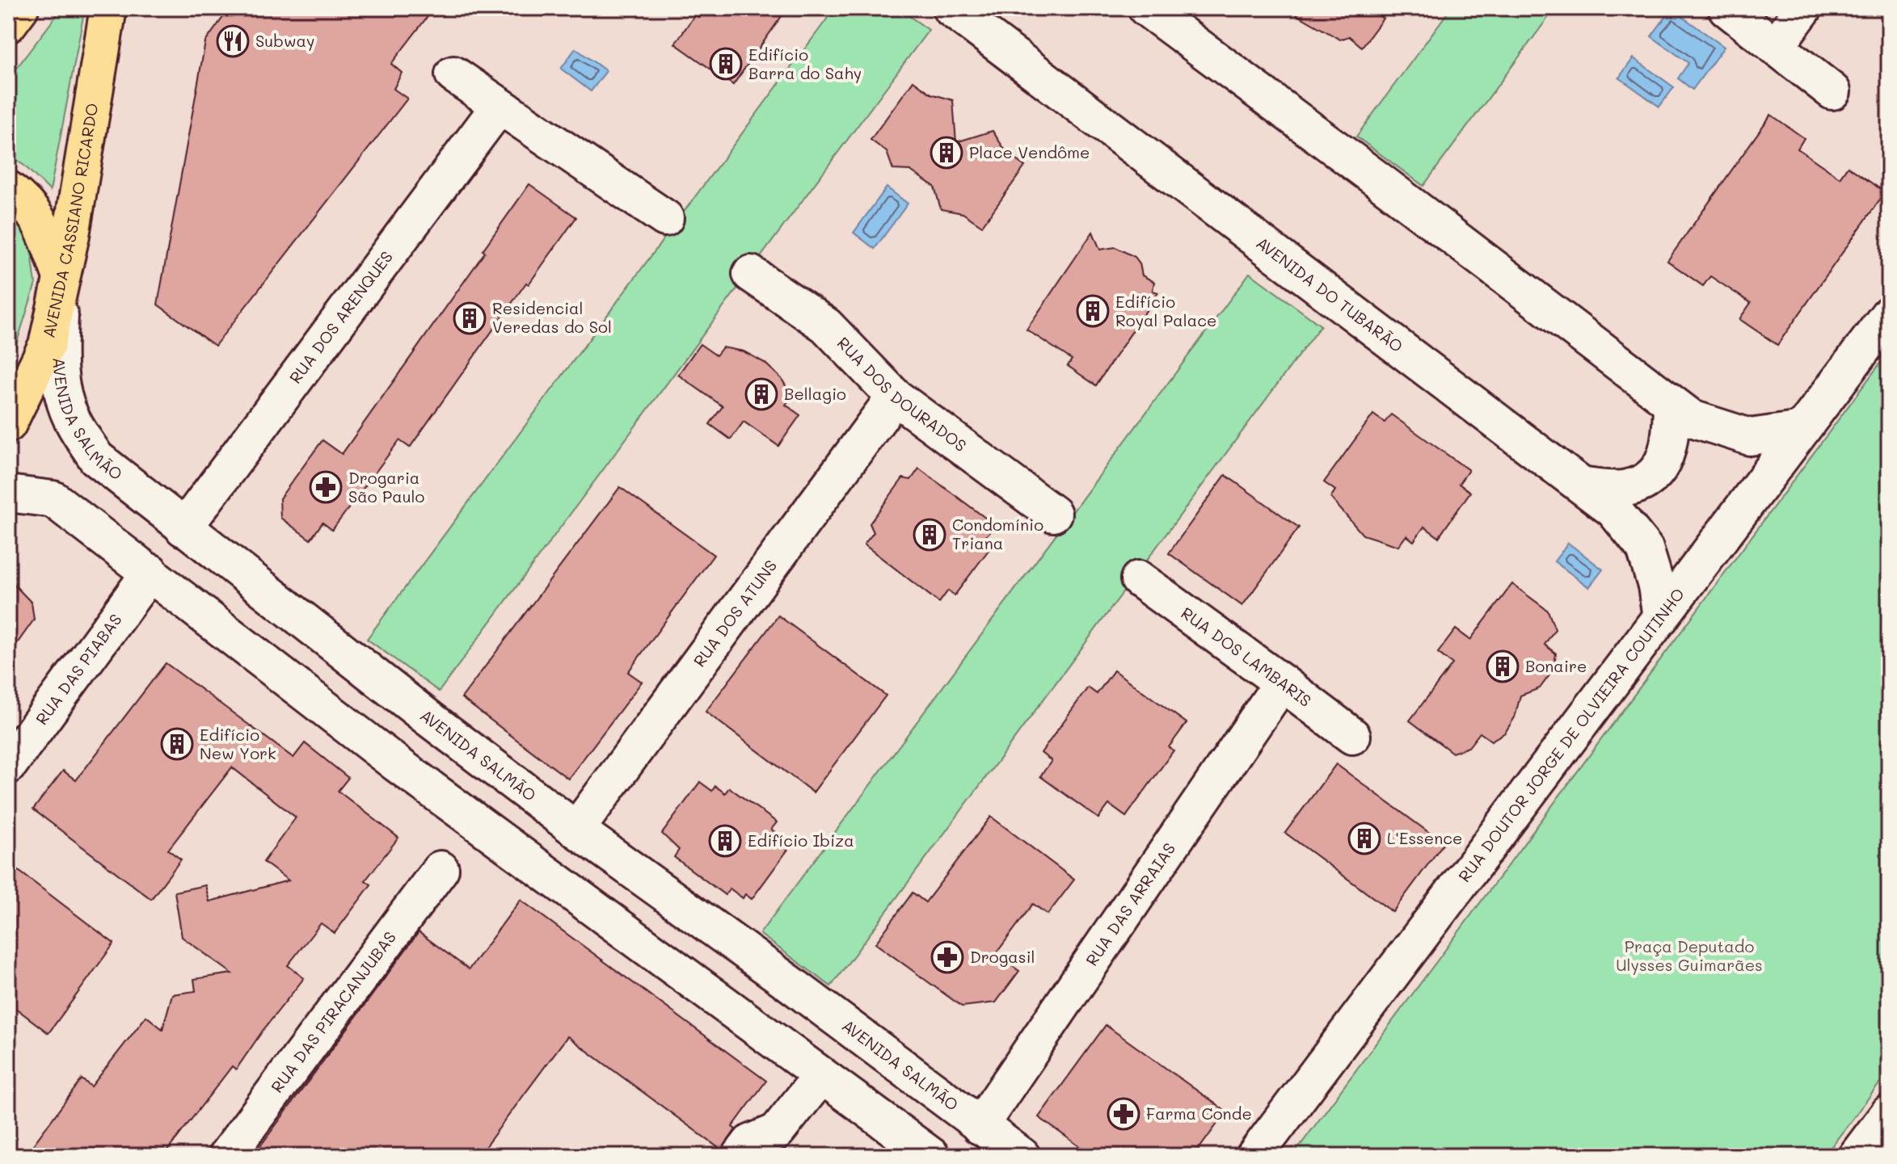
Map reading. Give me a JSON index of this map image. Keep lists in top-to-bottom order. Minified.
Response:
{"streets":{"main road":["AVENIDA CASSIANO RICARDO"],"street":["AVENIDA DO TUBARÃO","RUA DOS ARENQUES","RUA DOS DOURADOS","AVENIDA SALMÃO","RUA DOS ATUNS","RUA DOS LAMBARIS","RUA DAS PIABAS","RUA DOUTOR JORGE DE OLVIEIRA COUTINHO","RUA DAS ARRAIAS","RUA DAS PIRACANJUBAS"]},"crossings":[["AVENIDA CASSIANO RICARDO","AVENIDA SALMÃO"],["AVENIDA DO TUBARÃO","RUA DOUTOR JORGE DE OLVIEIRA COUTINHO"],["RUA DOS ARENQUES","AVENIDA SALMÃO"],["RUA DOS DOURADOS","RUA DOS ATUNS"],["AVENIDA SALMÃO","RUA DOS ATUNS"],["AVENIDA SALMÃO","RUA DAS ARRAIAS"],["RUA DOS LAMBARIS","RUA DAS ARRAIAS"]],"parks":["Praça Deputado Ulysses Guimarães"],"places":{"restaurant":["Subway"],"building":["Edifício Barra do Sahy","Place Vendôme","Edifício Royal Palace","Residencial Veredas do Sol","Bellagio","Condomínio Triana","Bonaire","Edifício New York","L'Essence","Edifício Ibiza"],"pharmacy":["Drogaria São Paulo","Drogasil","Farma Conde"]}}
